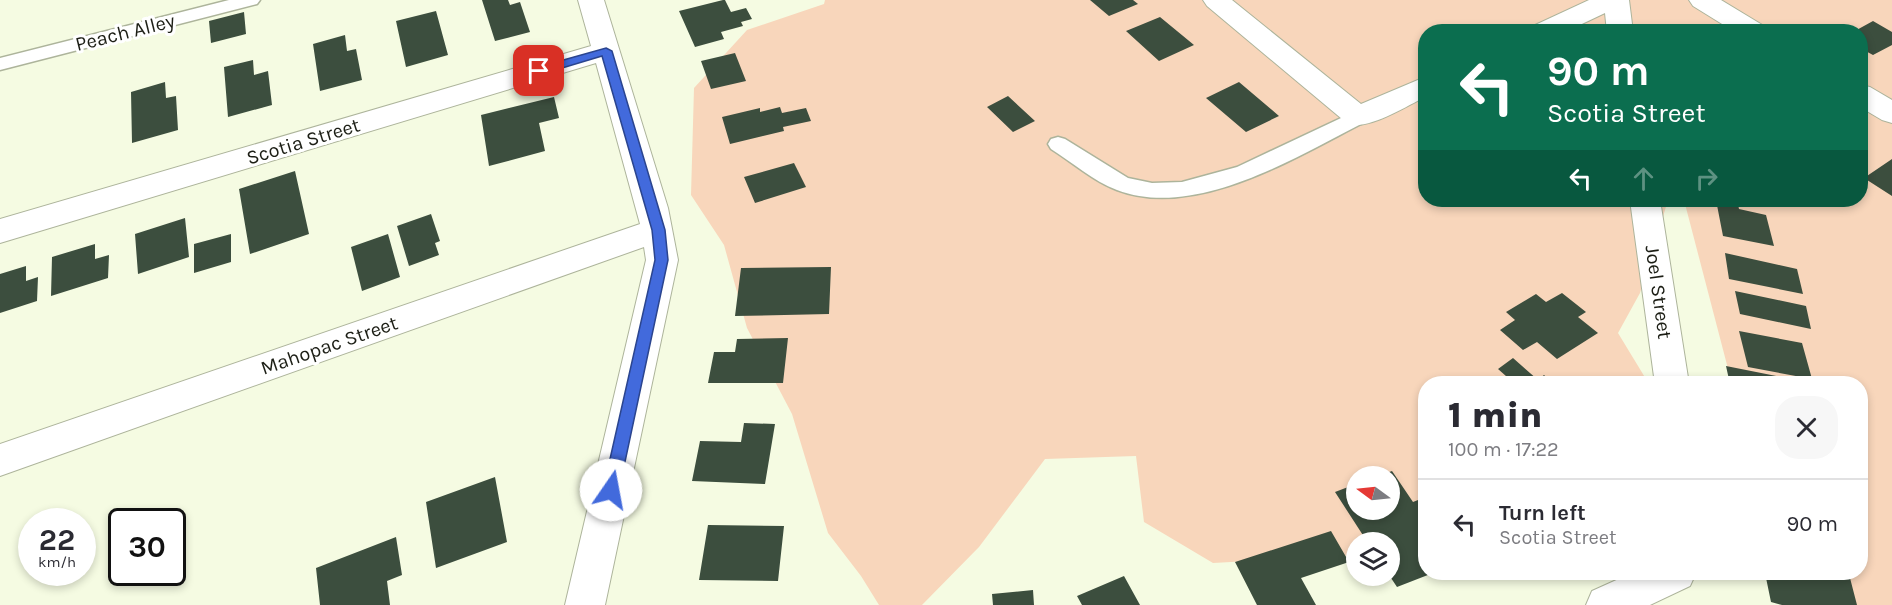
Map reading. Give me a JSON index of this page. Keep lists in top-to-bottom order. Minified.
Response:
{"streets":{"street":["Scotia Street","Joel Street","Mahopac Street"],"lane":["Peach Alley"]},"north":"left","page":{"turn":["90 m","Scotia Street"],"heading":["1 min","100 m · 17:22"],"list":[{"name":"Turn left","note":"Scotia Street","value":"90 m"}],"speed":"22 km/h","limit":"30"}}
